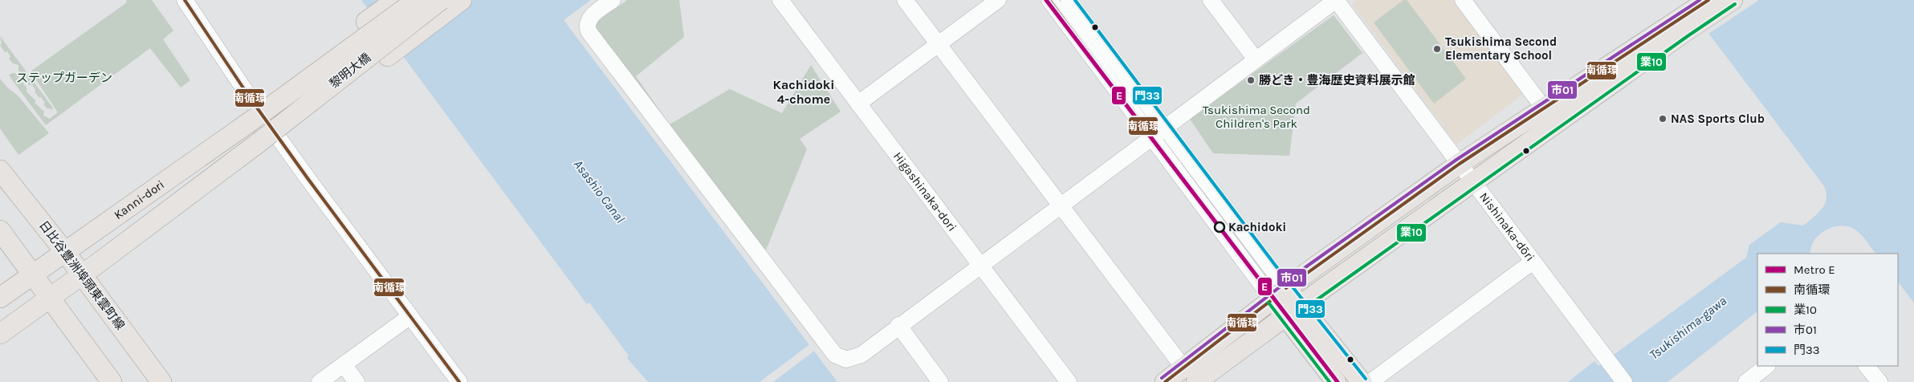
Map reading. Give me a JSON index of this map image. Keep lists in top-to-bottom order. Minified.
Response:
{"streets":{"main road":["黎明大橋","Kanni-dori","日比谷豊洲埠頭東雲町線"],"street":["Higashinaka-dori","Nishinaka-dōri"]},"crossings":[["黎明大橋","Kanni-dori"],["Kanni-dori","日比谷豊洲埠頭東雲町線"]],"districts":["Kachidoki 4-chome"],"water":["Asashio Canal","Tsukishima-gawa"],"parks":["ステップガーデン","Tsukishima Second Children's Park"],"places":["Tsukishima Second Elementary School","勝どき・豊海歴史資料展示館","NAS Sports Club","Kachidoki"],"lines":["metro line E","transit line 南循環","transit line 市01","transit line 門33","transit line 業10"],"legend":["Metro E","南循環","業10","市01","門33"]}
